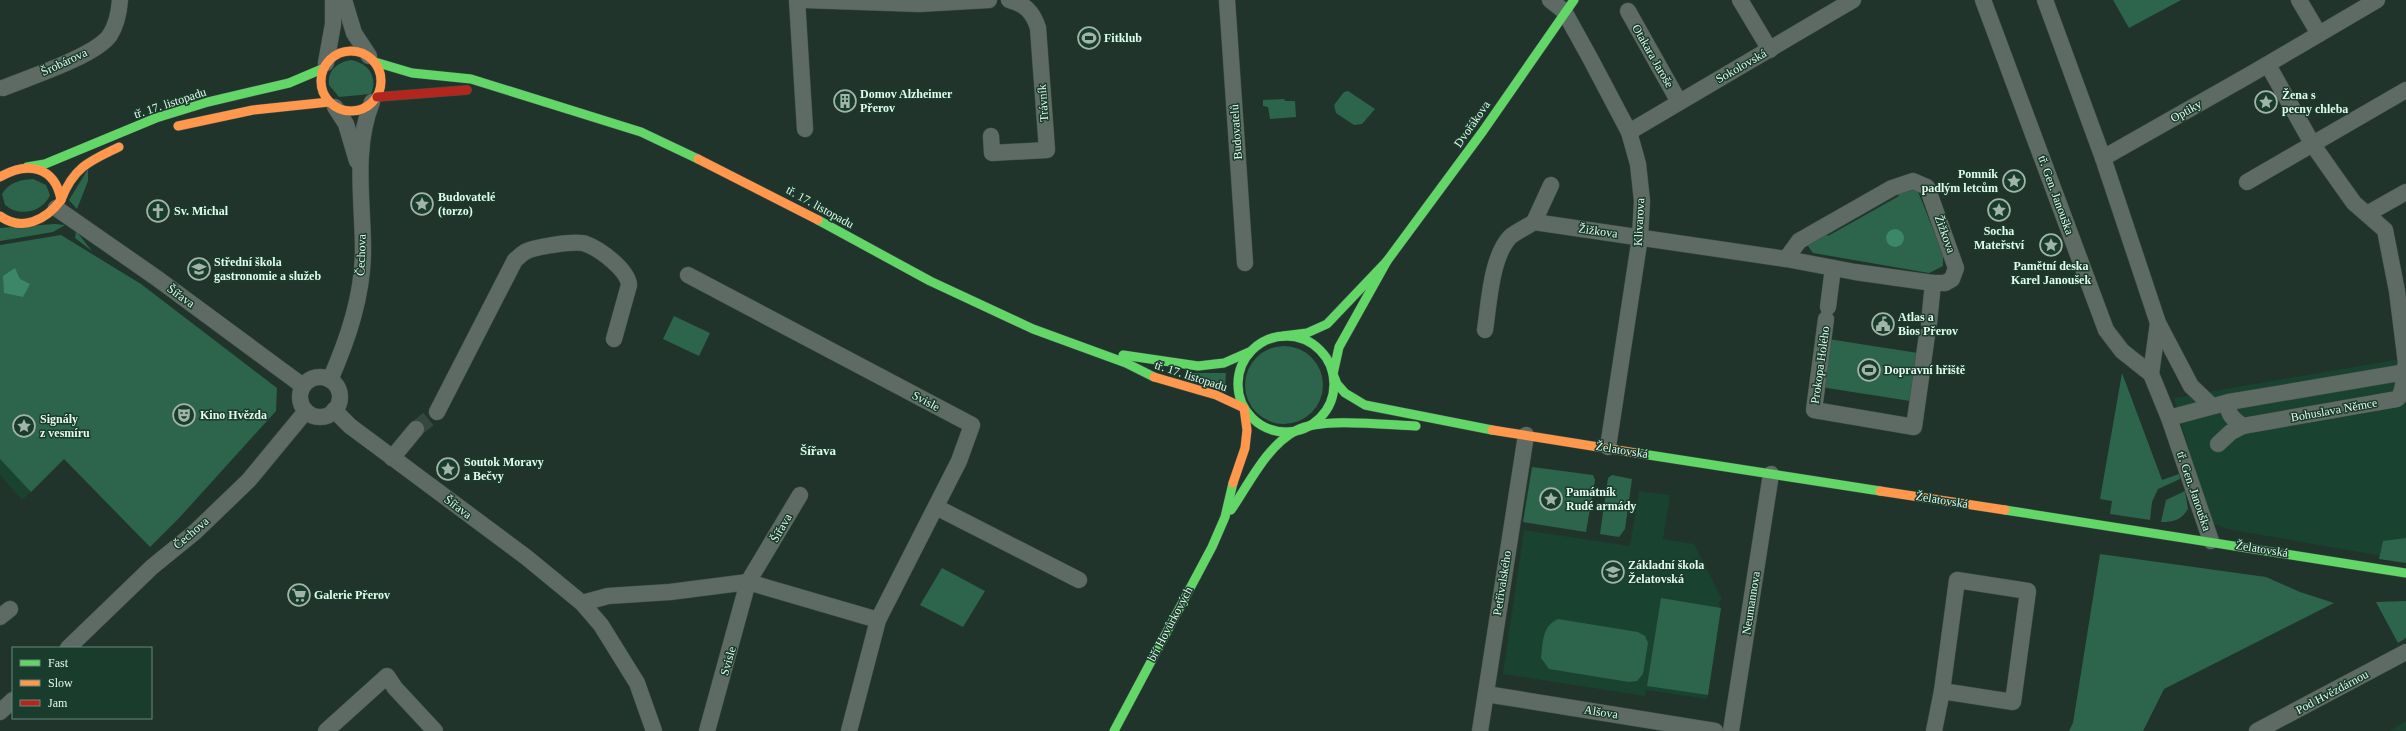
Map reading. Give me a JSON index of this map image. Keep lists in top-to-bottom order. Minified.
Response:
{"streets":{"main road":["tř. 17. listopadu","Dvořákova","Želatovská","bří Hovůrkových"],"street":["Otakara Jaroše","Šrobárova","Sokolovská","Trávník","Optiky","Budovatelů","tř. Gen. Janouška","Klivarova","Žižkova","Čechova","Šířava","Prokopa Holého","Svisle","Bohuslava Němce","Petřivalského","Neumannova","Pod Hvězdárnou","Alšova"]},"crossings":[["Otakara Jaroše","Sokolovská"],["Sokolovská","Klivarova"],["tř. 17. listopadu","Dvořákova"],["tř. 17. listopadu","Čechova"],["tř. 17. listopadu","Želatovská"],["tř. 17. listopadu","bří Hovůrkových"],["Dvořákova","Klivarova"],["Dvořákova","Želatovská"],["Dvořákova","bří Hovůrkových"],["tř. Gen. Janouška","Želatovská"],["Klivarova","Žižkova"],["Klivarova","Želatovská"],["Žižkova","Prokopa Holého"],["Čechova","Šířava"],["Šířava","Svisle"],["Želatovská","Petřivalského"],["Želatovská","Neumannova"],["Želatovská","bří Hovůrkových"],["Petřivalského","Alšova"]],"districts":["Šířava"],"places":{"sports":["Fitklub","Dopravní hřiště"],"building":["Domov Alzheimer Přerov"],"place":["Žena s pecny chleba","Pomník padlým letcům","Budovatelé (torzo)","Socha Mateřství","Pamětní deska Karel Janoušek","Signály z vesmíru","Soutok Moravy a Bečvy","Památník Rudé armády"],"church":["Sv. Michal"],"school or university":["Střední škola gastronomie a služeb","Základní škola Želatovská"],"public building":["Atlas a Bios Přerov"],"theatre":["Kino Hvězda"],"supermarket":["Galerie Přerov"]},"legend":["Fast","Slow","Jam"]}
